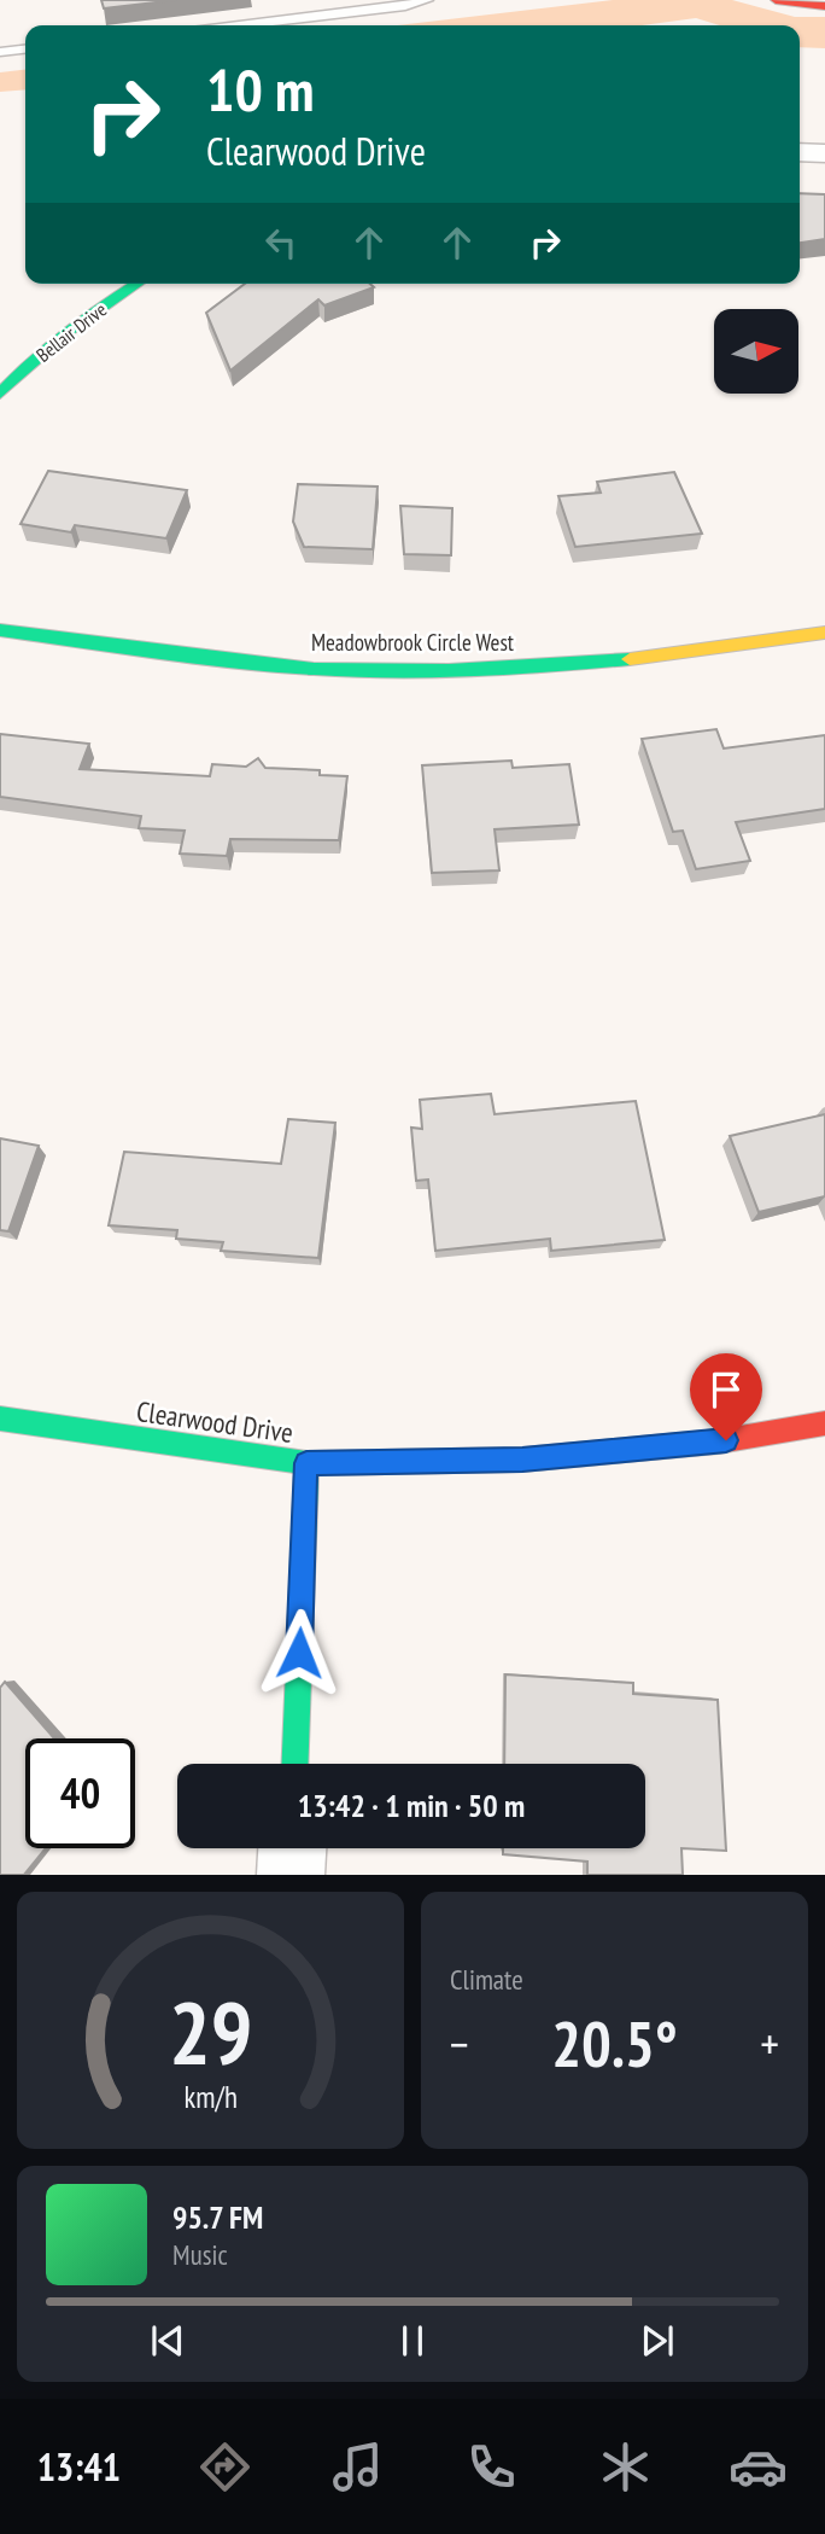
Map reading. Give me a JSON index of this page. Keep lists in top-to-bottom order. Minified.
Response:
{"streets":{"street":["Bellair Drive","Meadowbrook Circle West","Clearwood Drive"]},"north":"right","page":{"turn":["10 m","Clearwood Drive"],"limit":"40","trip":"13:42 · 1 min · 50 m","tile":"Climate","heat":["−","20.5°","+"],"song":["95.7 FM","Music"],"tabs":"13:41","gauge":["29","km/h"]}}
